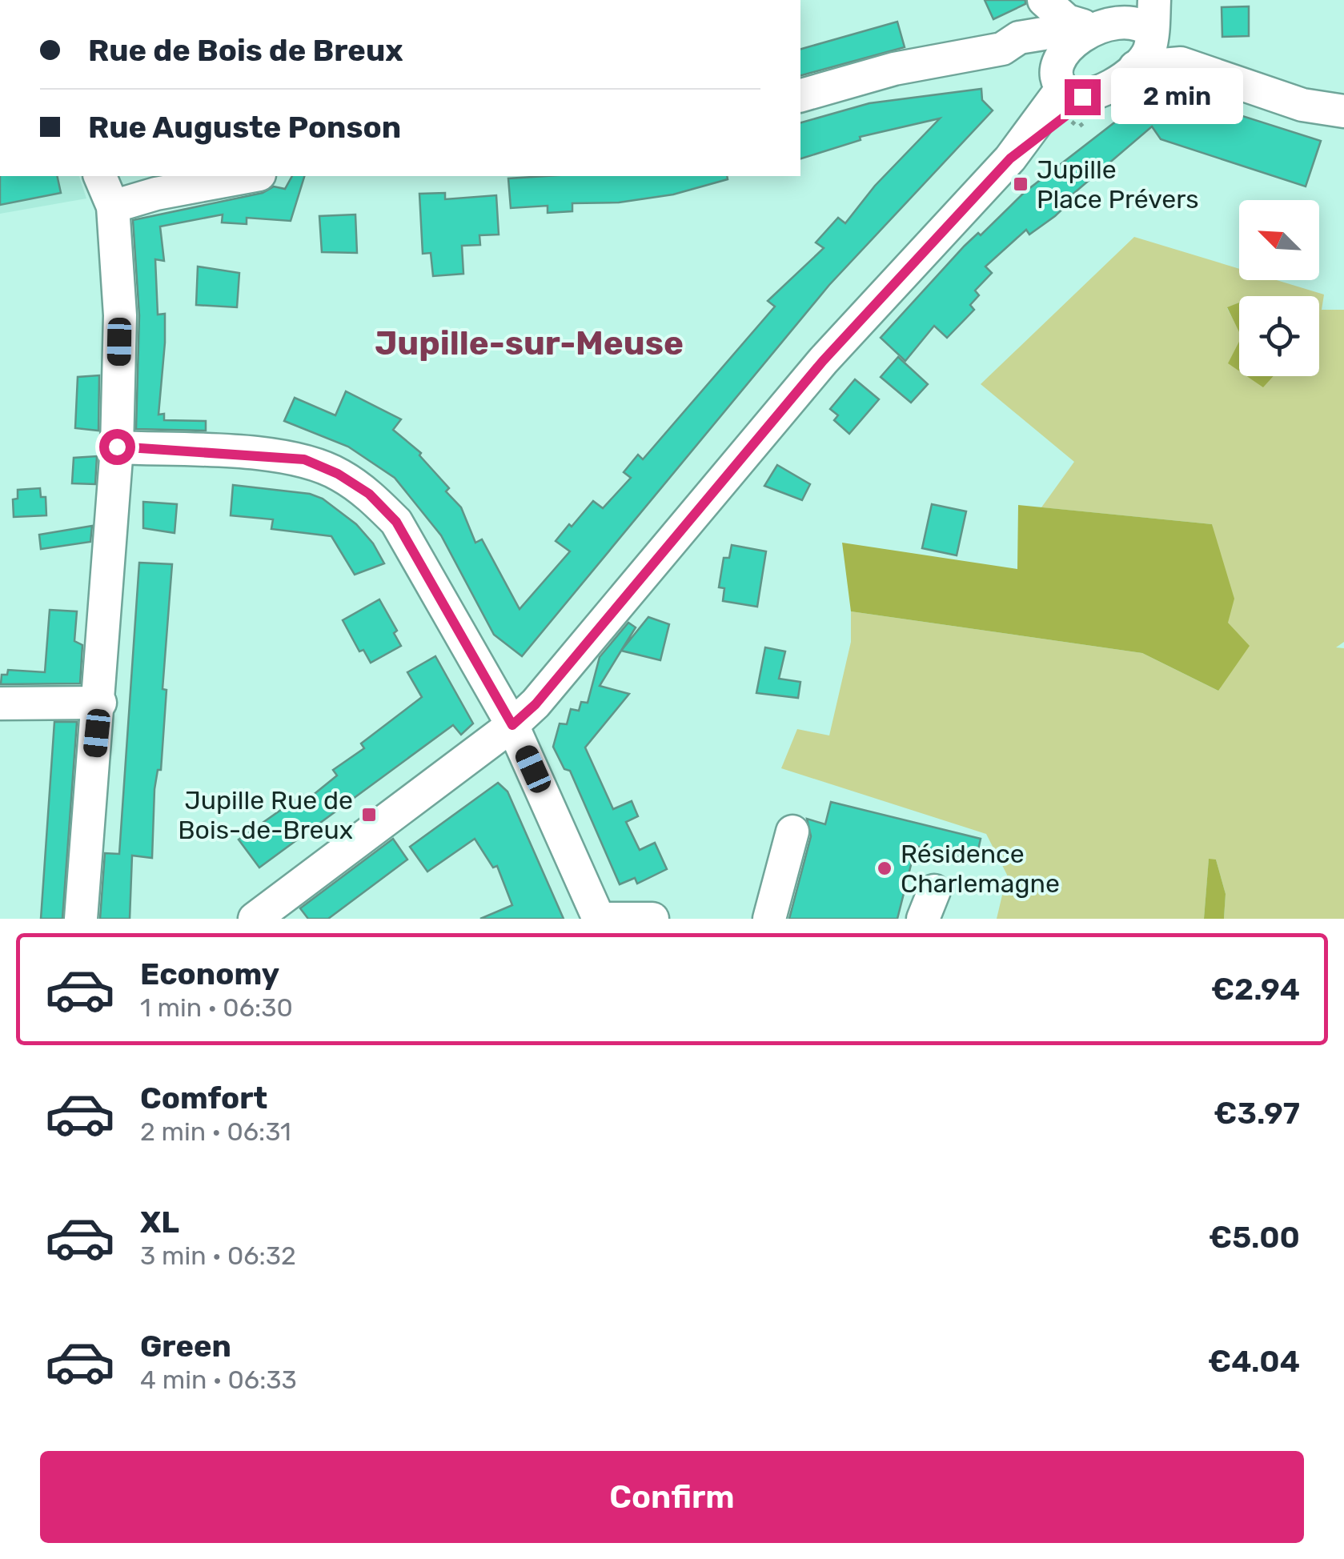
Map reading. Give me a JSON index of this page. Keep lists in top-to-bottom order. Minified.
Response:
{"districts":["Jupille-sur-Meuse"],"places":{"transit":["Jupille Place Prévers","Jupille Rue de Bois-de-Breux"],"other":["Résidence Charlemagne"]},"north":"top left","page":{"banner":["Rue de Bois de Breux","Rue Auguste Ponson"],"bubble":"2 min","list":[{"name":"Economy","note":"1 min · 06:30","value":"€2.94"},{"name":"Comfort","note":"2 min · 06:31","value":"€3.97"},{"name":"XL","note":"3 min · 06:32","value":"€5.00"},{"name":"Green","note":"4 min · 06:33","value":"€4.04"}],"buttons":"Confirm"}}
